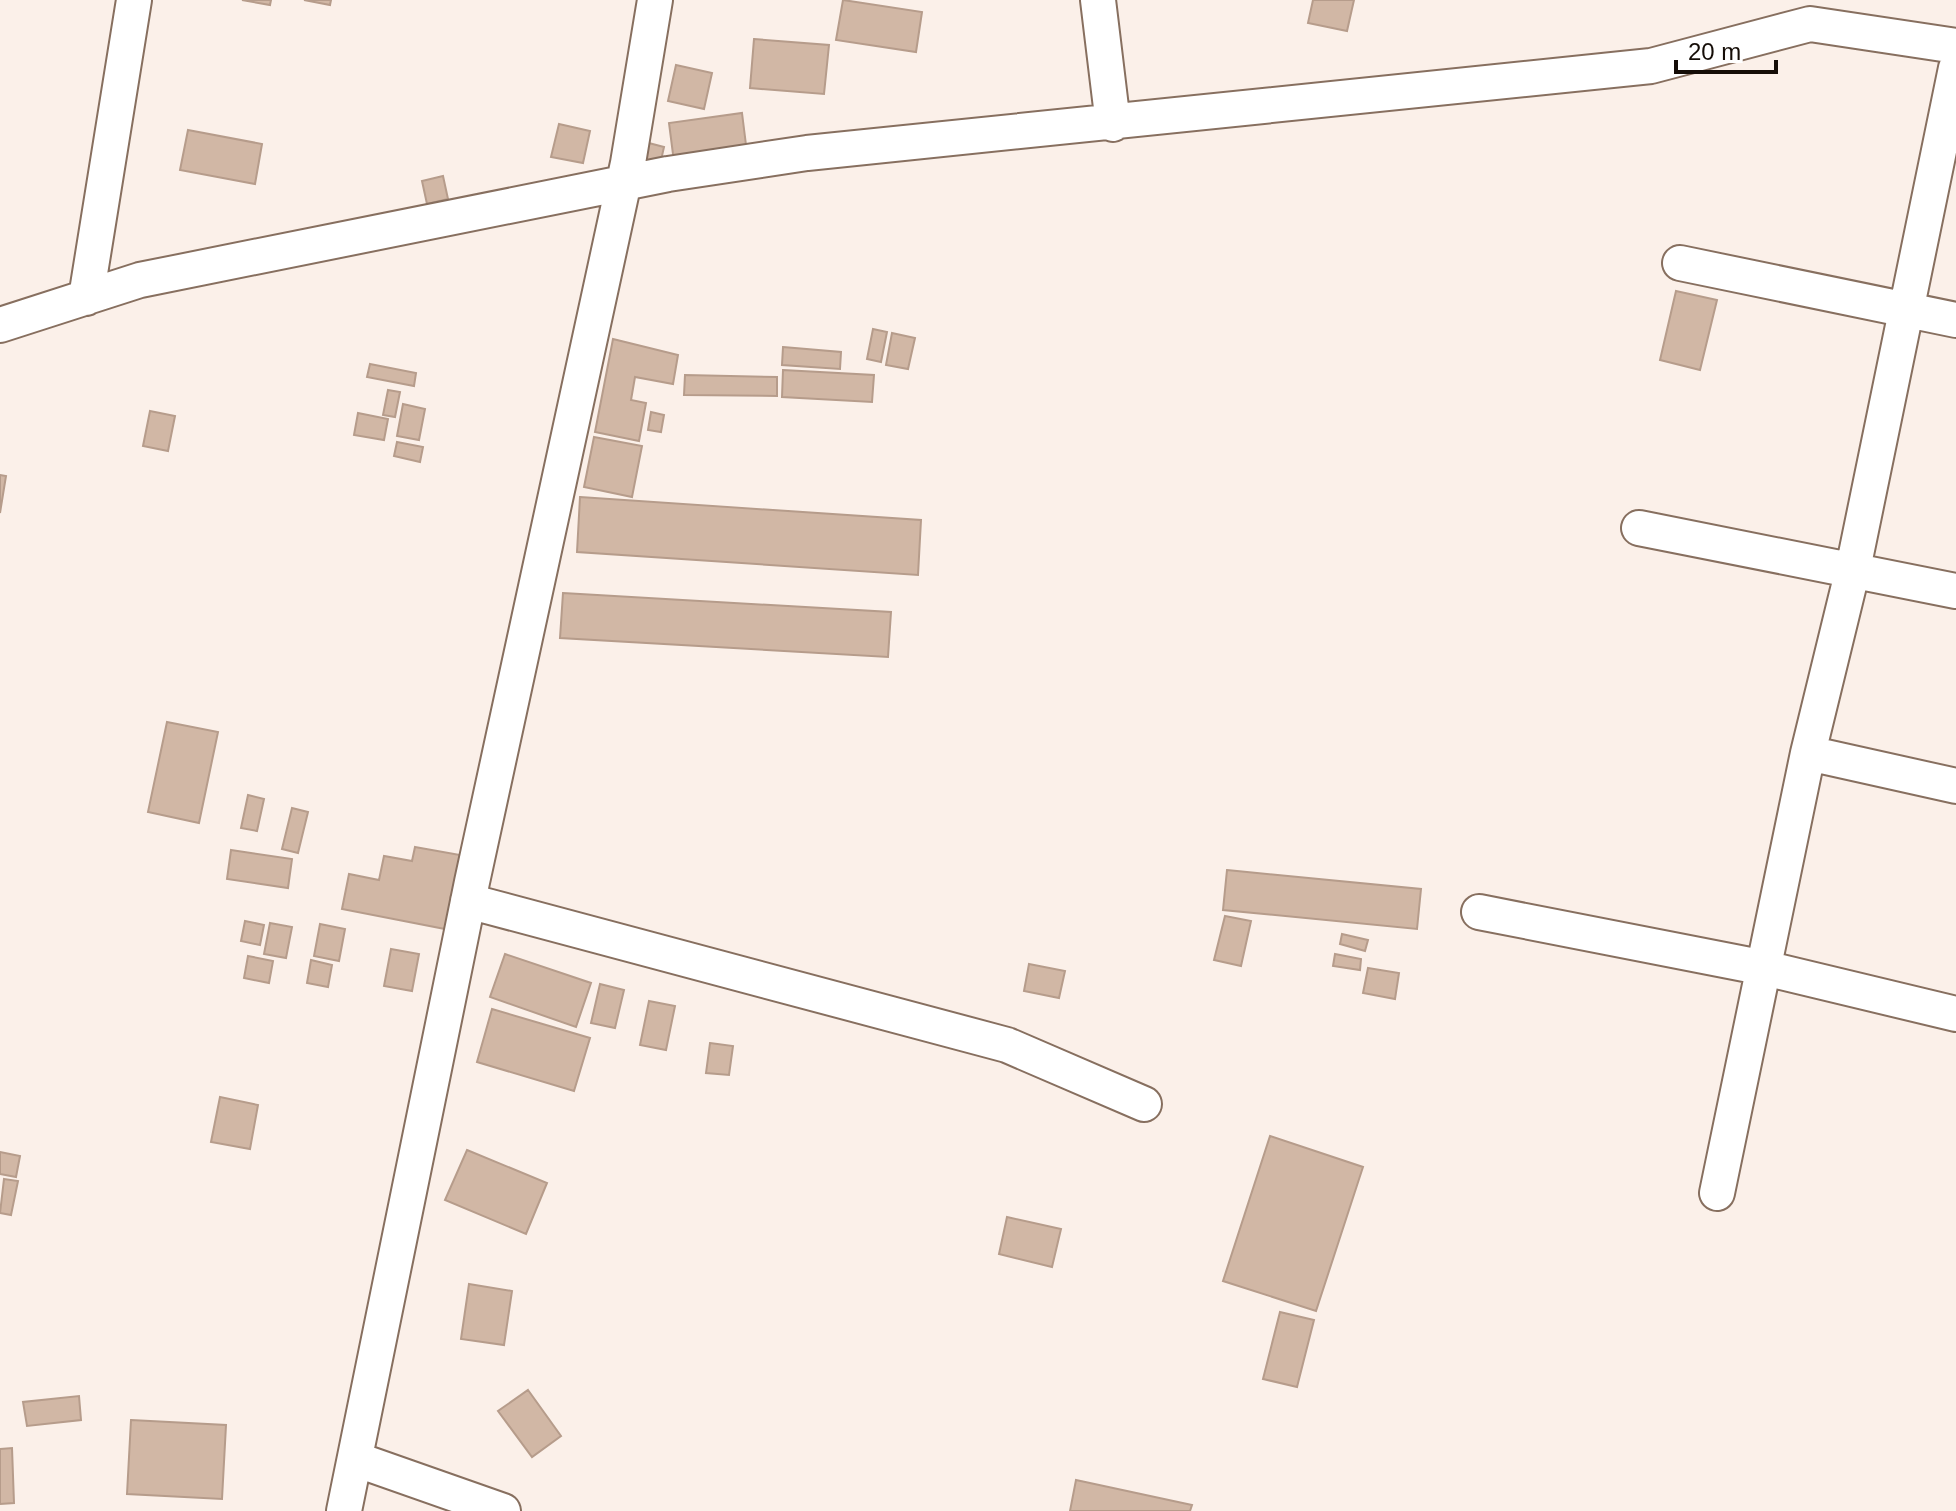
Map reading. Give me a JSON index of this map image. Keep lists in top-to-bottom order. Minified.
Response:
{"scale_bar":"20 m"}
